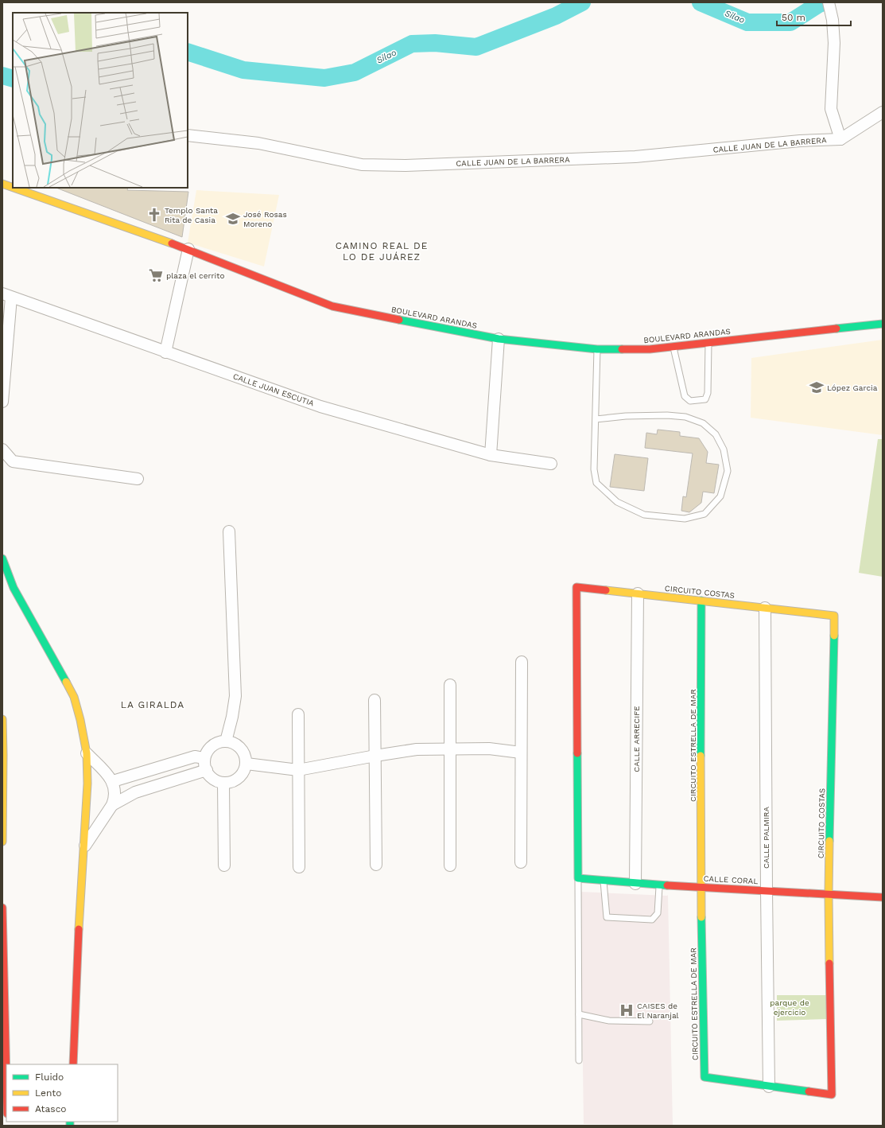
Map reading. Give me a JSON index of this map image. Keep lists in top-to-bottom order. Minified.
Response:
{"streets":{"street":["CALLE JUAN DE LA BARRERA","BOULEVARD ARANDAS","CALLE JUAN ESCUTIA","CIRCUITO COSTAS","CALLE ARRECIFE","CIRCUITO ESTRELLA DE MAR","CALLE PALMIRA","CALLE CORAL"]},"crossings":[["CIRCUITO COSTAS","CALLE ARRECIFE"],["CIRCUITO COSTAS","CIRCUITO ESTRELLA DE MAR"],["CIRCUITO COSTAS","CALLE PALMIRA"],["CIRCUITO COSTAS","CALLE CORAL"],["CALLE ARRECIFE","CALLE CORAL"],["CIRCUITO ESTRELLA DE MAR","CALLE PALMIRA"],["CIRCUITO ESTRELLA DE MAR","CALLE CORAL"],["CALLE PALMIRA","CALLE CORAL"]],"districts":["CAMINO REAL DE LO DE JUÁREZ","LA GIRALDA"],"water":["Silao"],"parks":["parque de ejercicio"],"places":{"church":["Templo Santa Rita de Casia"],"school or university":["José Rosas Moreno","López Garcia"],"supermarket":["plaza el cerrito"],"hospital":["CAISES de El Naranjal"]},"legend":["Fluido","Lento","Atasco"],"scale_bar":"50 m"}
